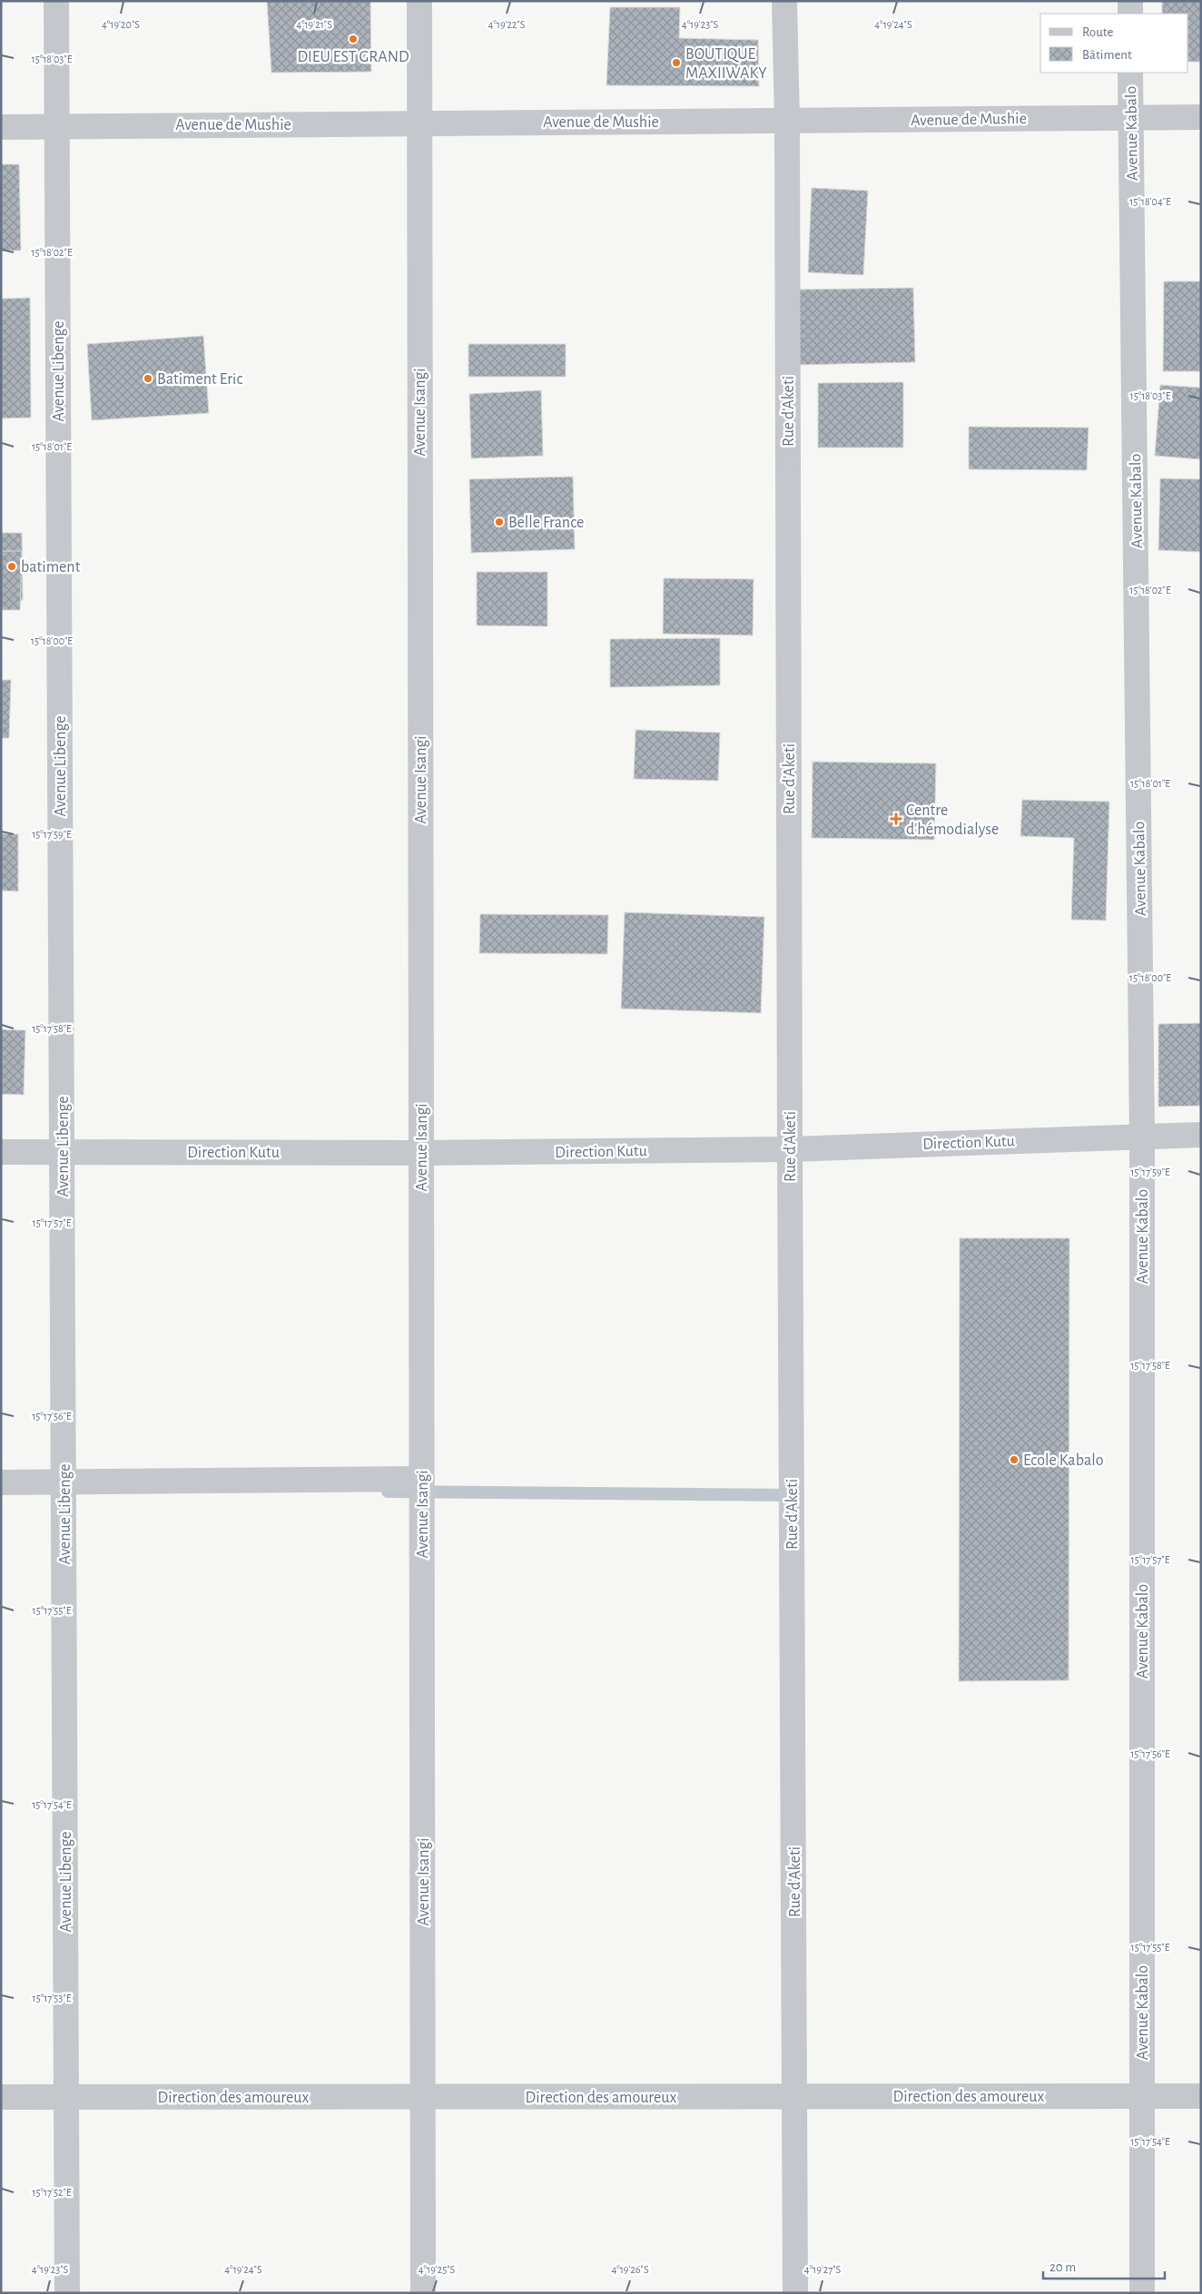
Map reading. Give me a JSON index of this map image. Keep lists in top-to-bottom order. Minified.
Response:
{"streets":{"street":["Avenue de Mushie","Avenue Kabalo","Avenue Libenge","Rue d'Aketi","Avenue Isangi","Direction Kutu","Direction des amoureux"]},"crossings":[["Avenue de Mushie","Avenue Kabalo"],["Avenue de Mushie","Avenue Libenge"],["Avenue de Mushie","Rue d'Aketi"],["Avenue de Mushie","Avenue Isangi"],["Avenue Kabalo","Direction Kutu"],["Avenue Kabalo","Direction des amoureux"],["Avenue Libenge","Direction Kutu"],["Avenue Libenge","Direction des amoureux"],["Rue d'Aketi","Direction Kutu"],["Rue d'Aketi","Direction des amoureux"],["Avenue Isangi","Direction Kutu"],["Avenue Isangi","Direction des amoureux"]],"places":{"other":["DIEU EST GRAND","BOUTIQUE MAXIIWAKY","Batiment Eric","Belle France","batiment","Ecole Kabalo"],"health":["Centre d'hémodialyse"]},"legend":["Route","Bâtiment"],"scale_bar":"20 m","coordinates":["4°19'20\"S","4°19'21\"S","4°19'22\"S","4°19'23\"S","4°19'24\"S","15°18'03\"E","15°18'04\"E","15°18'02\"E","15°18'01\"E","15°18'00\"E","15°17'59\"E","15°17'58\"E","15°17'57\"E","15°17'56\"E","15°17'55\"E","15°17'54\"E","15°17'53\"E","15°17'52\"E","4°19'25\"S","4°19'26\"S","4°19'27\"S"]}
